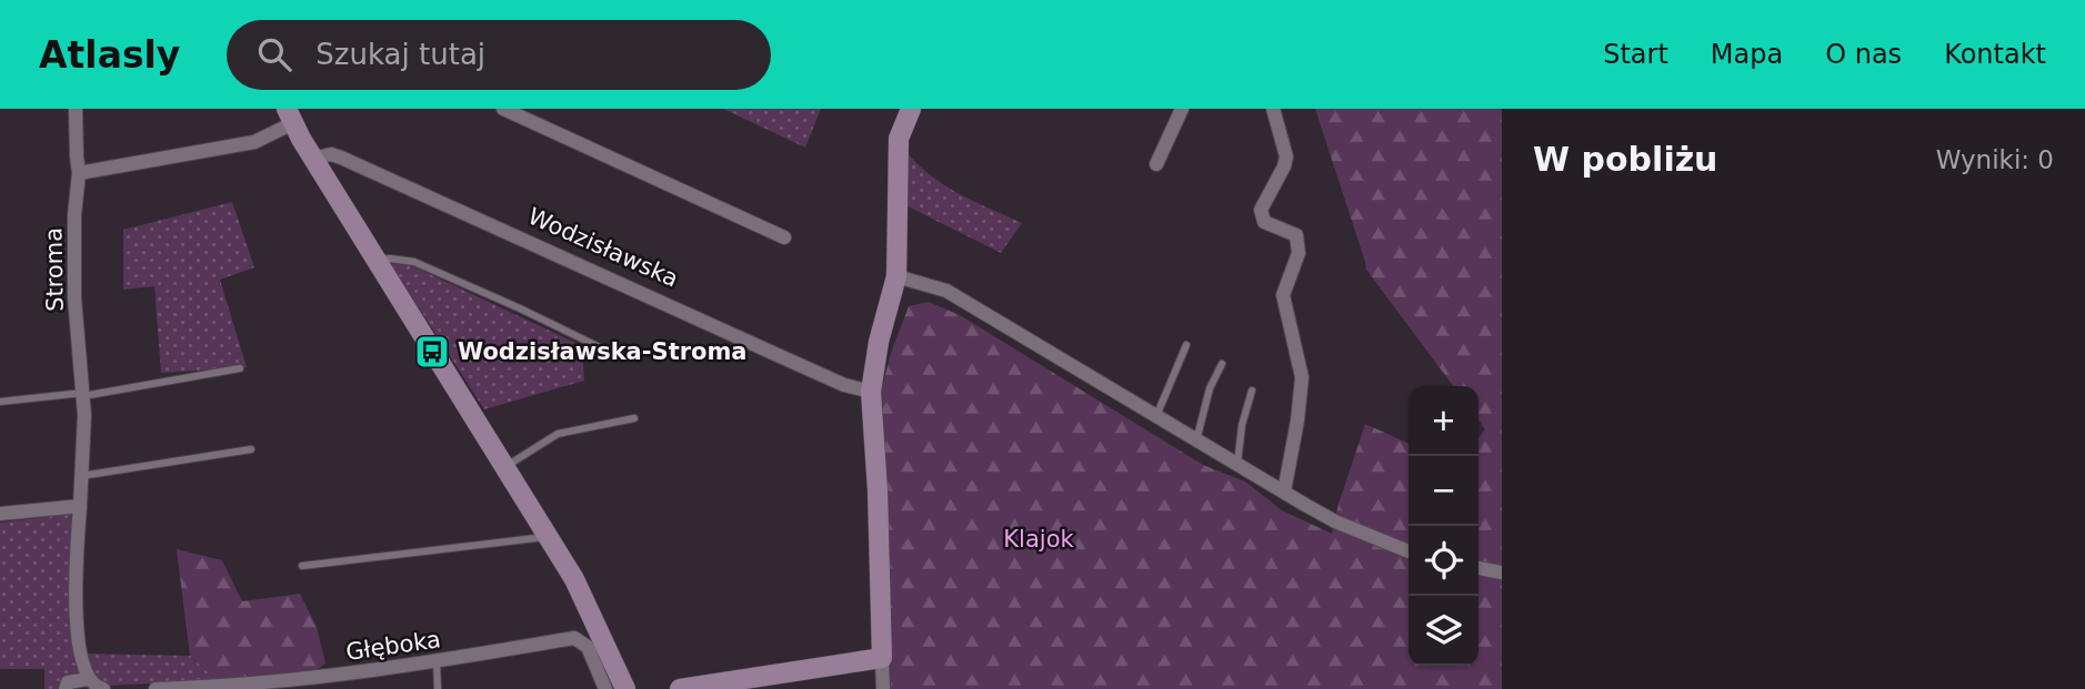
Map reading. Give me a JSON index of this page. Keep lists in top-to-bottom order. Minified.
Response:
{"streets":{"street":["Wodzisławska","Stroma","Głęboka"]},"parks":["Klajok"],"places":{"bus stop":["Wodzisławska-Stroma"]},"page":{"header":"Atlasly","search":"Szukaj tutaj","nav":["Start","Mapa","O nas","Kontakt"],"heading":["W pobliżu","Wyniki: 0"],"map_buttons":["+","−"]}}
